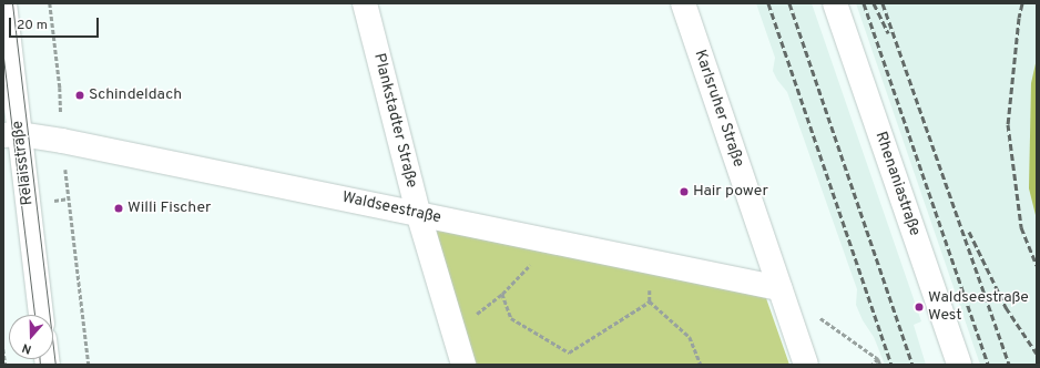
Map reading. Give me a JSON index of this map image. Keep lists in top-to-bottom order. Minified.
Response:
{"streets":{"street":["Karlsruher Straße","Plankstadter Straße","Relaisstraße","Rhenaniastraße","Waldseestraße"]},"crossings":[["Karlsruher Straße","Waldseestraße"],["Plankstadter Straße","Waldseestraße"],["Relaisstraße","Waldseestraße"]],"places":["Schindeldach","Hair power","Willi Fischer","Waldseestraße West"],"scale_bar":"20 m","north":"bottom"}
